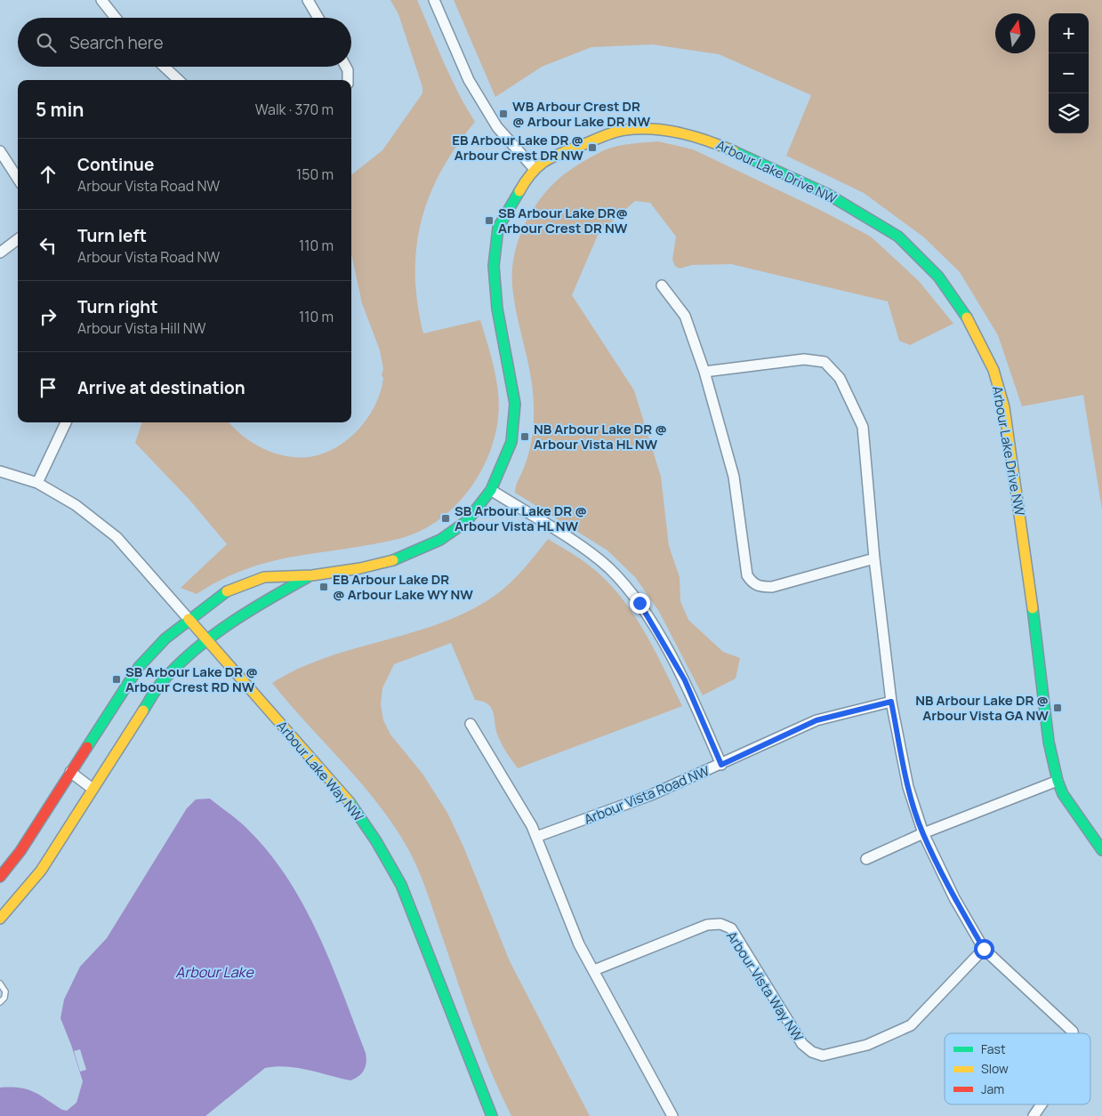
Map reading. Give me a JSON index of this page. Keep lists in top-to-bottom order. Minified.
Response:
{"streets":{"street":["Arbour Lake Drive NW","Arbour Lake Way NW","Arbour Vista Road NW","Arbour Vista Way NW"]},"crossings":[["Arbour Lake Drive NW","Arbour Lake Way NW"]],"water":["Arbour Lake"],"places":{"transit":["WB Arbour Crest DR @ Arbour Lake DR NW","EB Arbour Lake DR @ Arbour Crest DR NW","SB Arbour Lake DR@ Arbour Crest DR NW","NB Arbour Lake DR @ Arbour Vista HL NW","SB Arbour Lake DR @ Arbour Vista HL NW","EB Arbour Lake DR @ Arbour Lake WY NW","SB Arbour Lake DR @ Arbour Crest RD NW","NB Arbour Lake DR @ Arbour Vista GA NW"]},"legend":["Fast","Slow","Jam"],"north":"top","page":{"map_buttons":["+","−"],"search":"Search here","heading":["5 min","Walk · 370 m"],"list":[["Continue","Arbour Vista Road NW","150 m"],["Turn left","Arbour Vista Road NW","110 m"],["Turn right","Arbour Vista Hill NW","110 m"],"Arrive at destination"]}}
